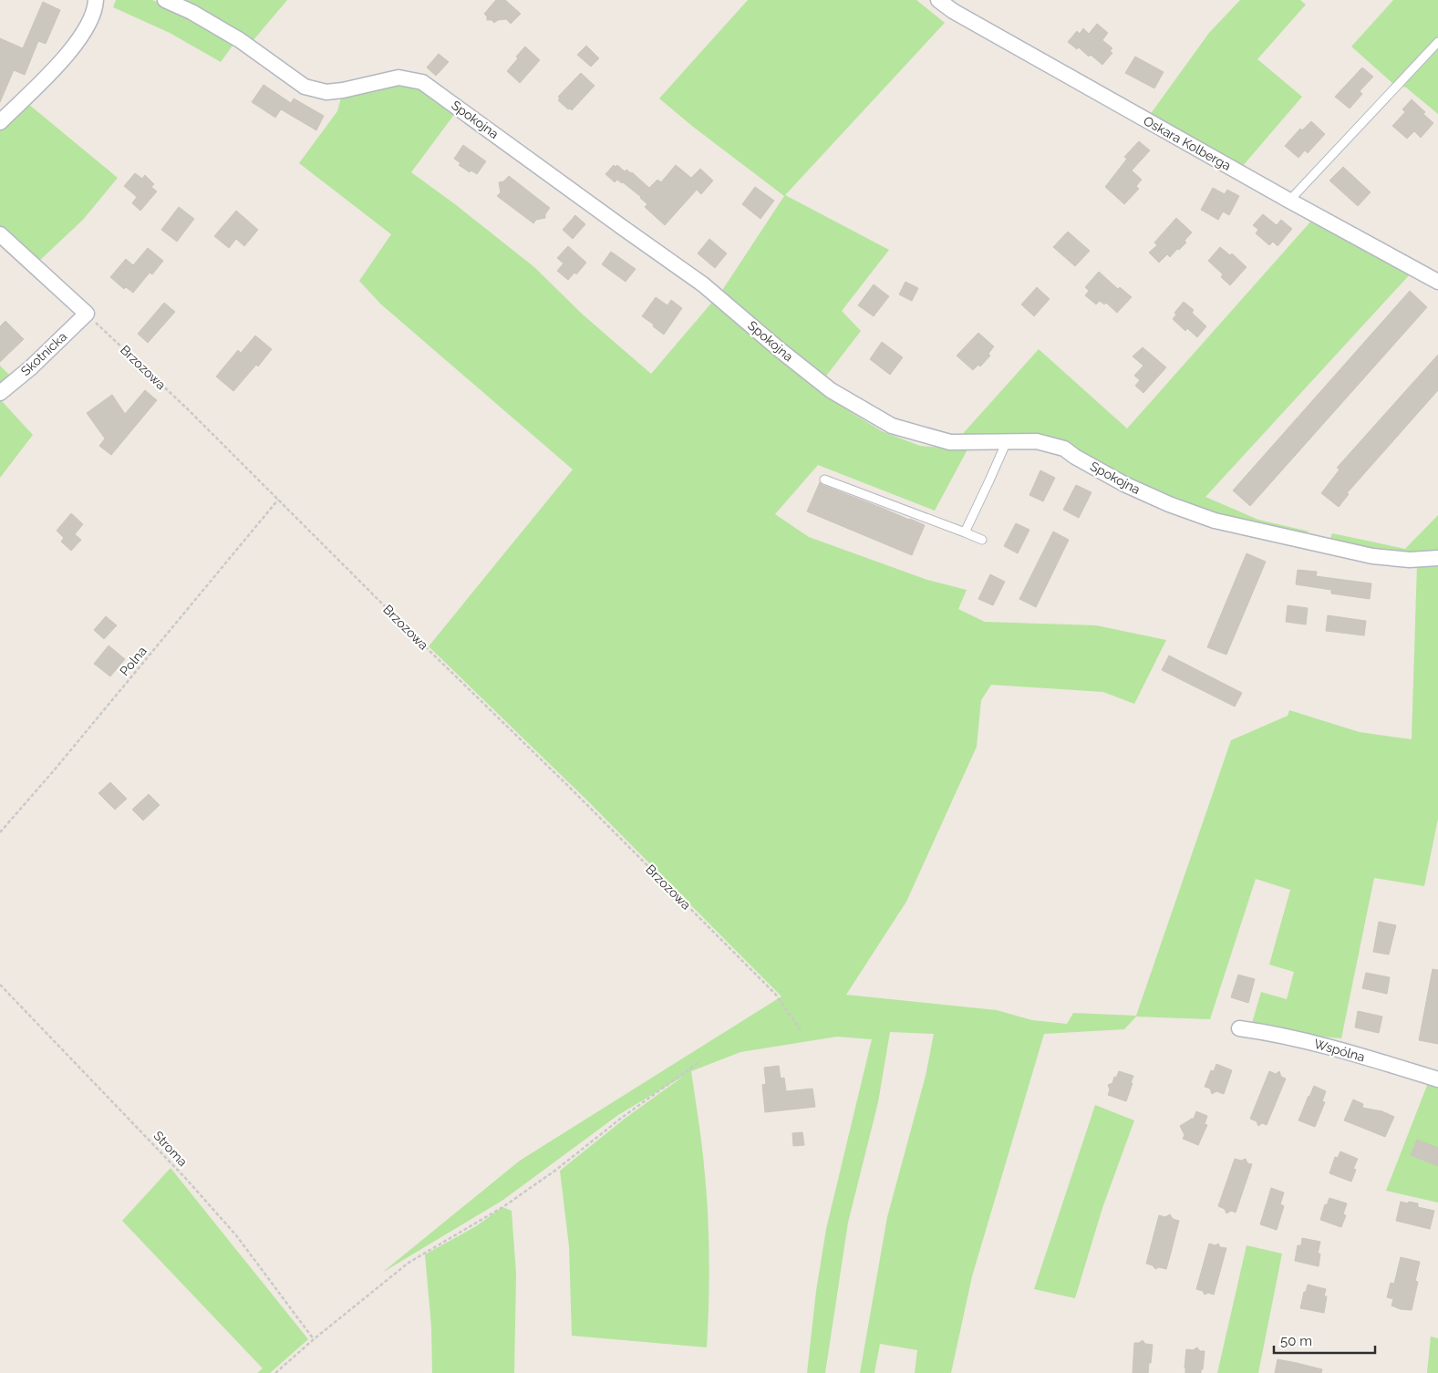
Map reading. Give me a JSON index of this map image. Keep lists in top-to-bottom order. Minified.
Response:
{"streets":{"street":["Spokojna","Oskara Kolberga","Skotnicka","Wspólna"],"path":["Brzozowa","Polna","Stroma"]},"crossings":[["Skotnicka","Brzozowa"],["Brzozowa","Polna"]],"scale_bar":"50 m"}
